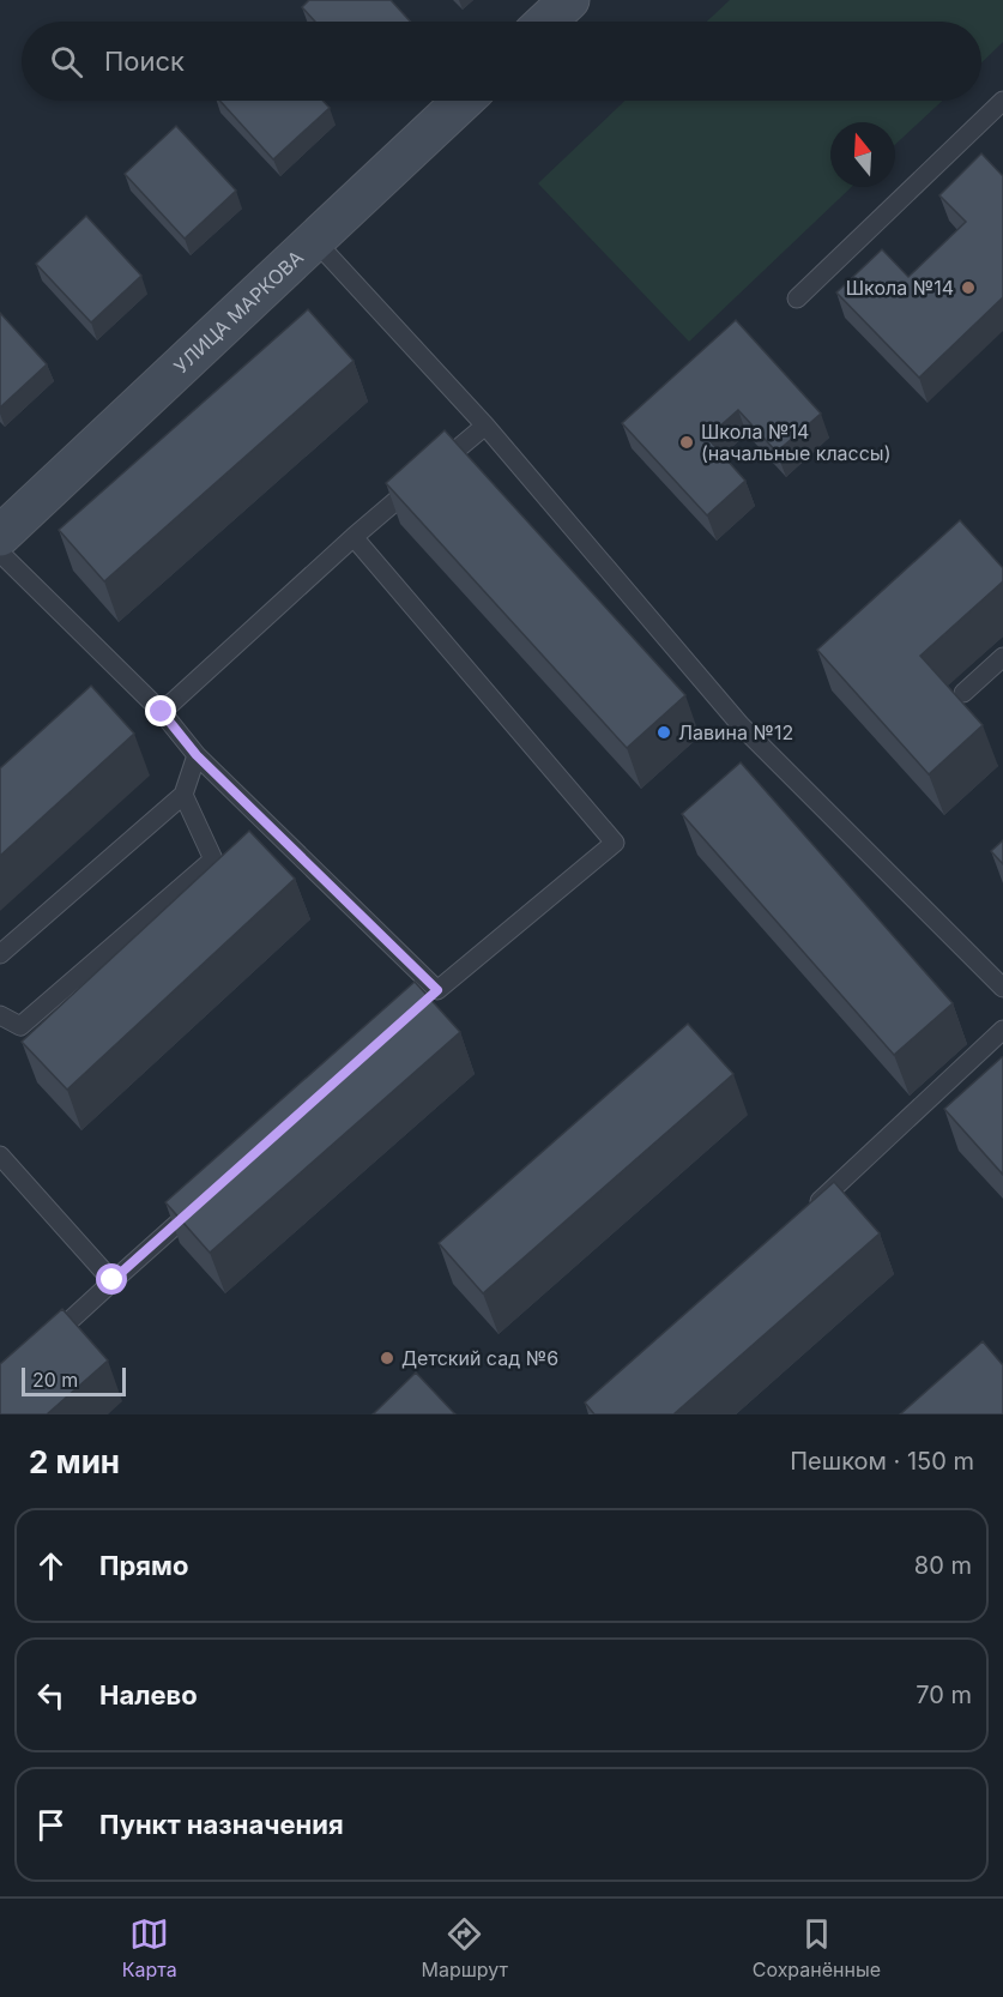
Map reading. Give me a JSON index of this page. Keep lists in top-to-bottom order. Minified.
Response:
{"streets":{"main road":["УЛИЦА МАРКОВА"]},"places":["Школа №14","Школа №14 (начальные классы)","Лавина №12","Детский сад №6"],"scale_bar":"20 m","north":"top","page":{"search":"Поиск","scale":"20 m","heading":["2 мин","Пешком · 150 m"],"list":[["Прямо","80 m"],["Налево","70 m"],"Пункт назначения"],"nav":["Карта","Маршрут","Сохранённые"]}}
